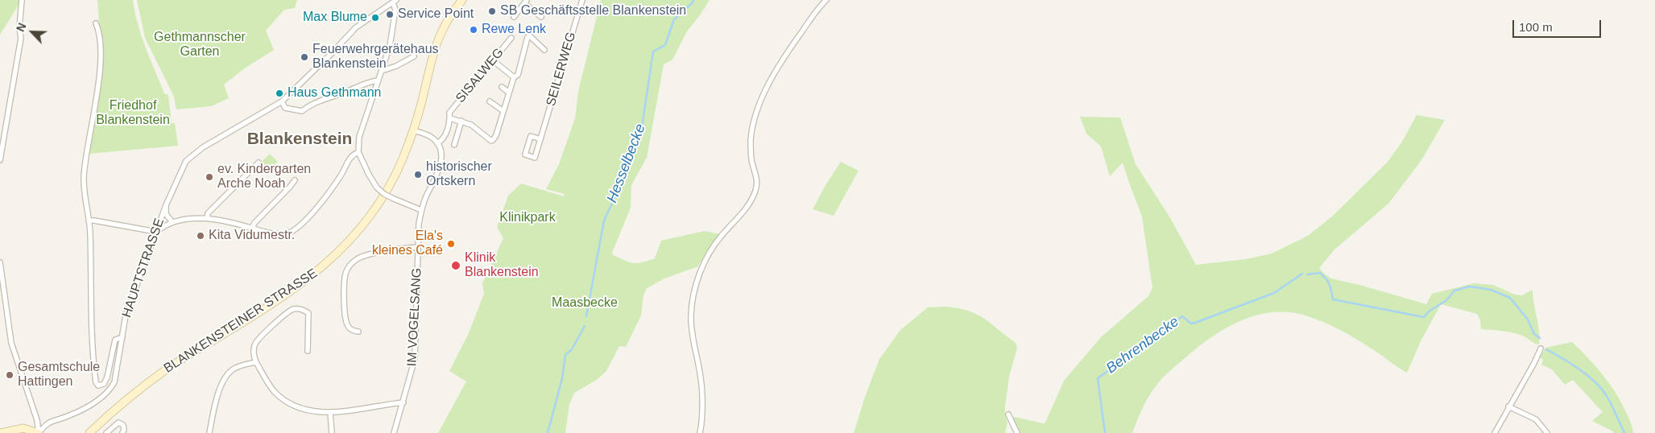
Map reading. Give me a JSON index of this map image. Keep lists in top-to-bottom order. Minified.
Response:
{"streets":{"main road":["BLANKENSTEINER STRASSE"],"street":["SEILERWEG","SISALWEG","HAUPTSTRASSE","IM VOGELSANG"]},"districts":["Blankenstein"],"water":["Hesselbecke","Behrenbecke"],"parks":["Gethmannscher Garten","Friedhof Blankenstein","Klinikpark","Maasbecke"],"places":["SB Geschäftsstelle Blankenstein","Service Point","Max Blume","Rewe Lenk","Feuerwehrgerätehaus Blankenstein","Haus Gethmann","historischer Ortskern","ev. Kindergarten Arche Noah","Kita Vidumestr.","Ela's kleines Café","Klinik Blankenstein","Gesamtschule Hattingen"],"scale_bar":"100 m","north":"top left"}
